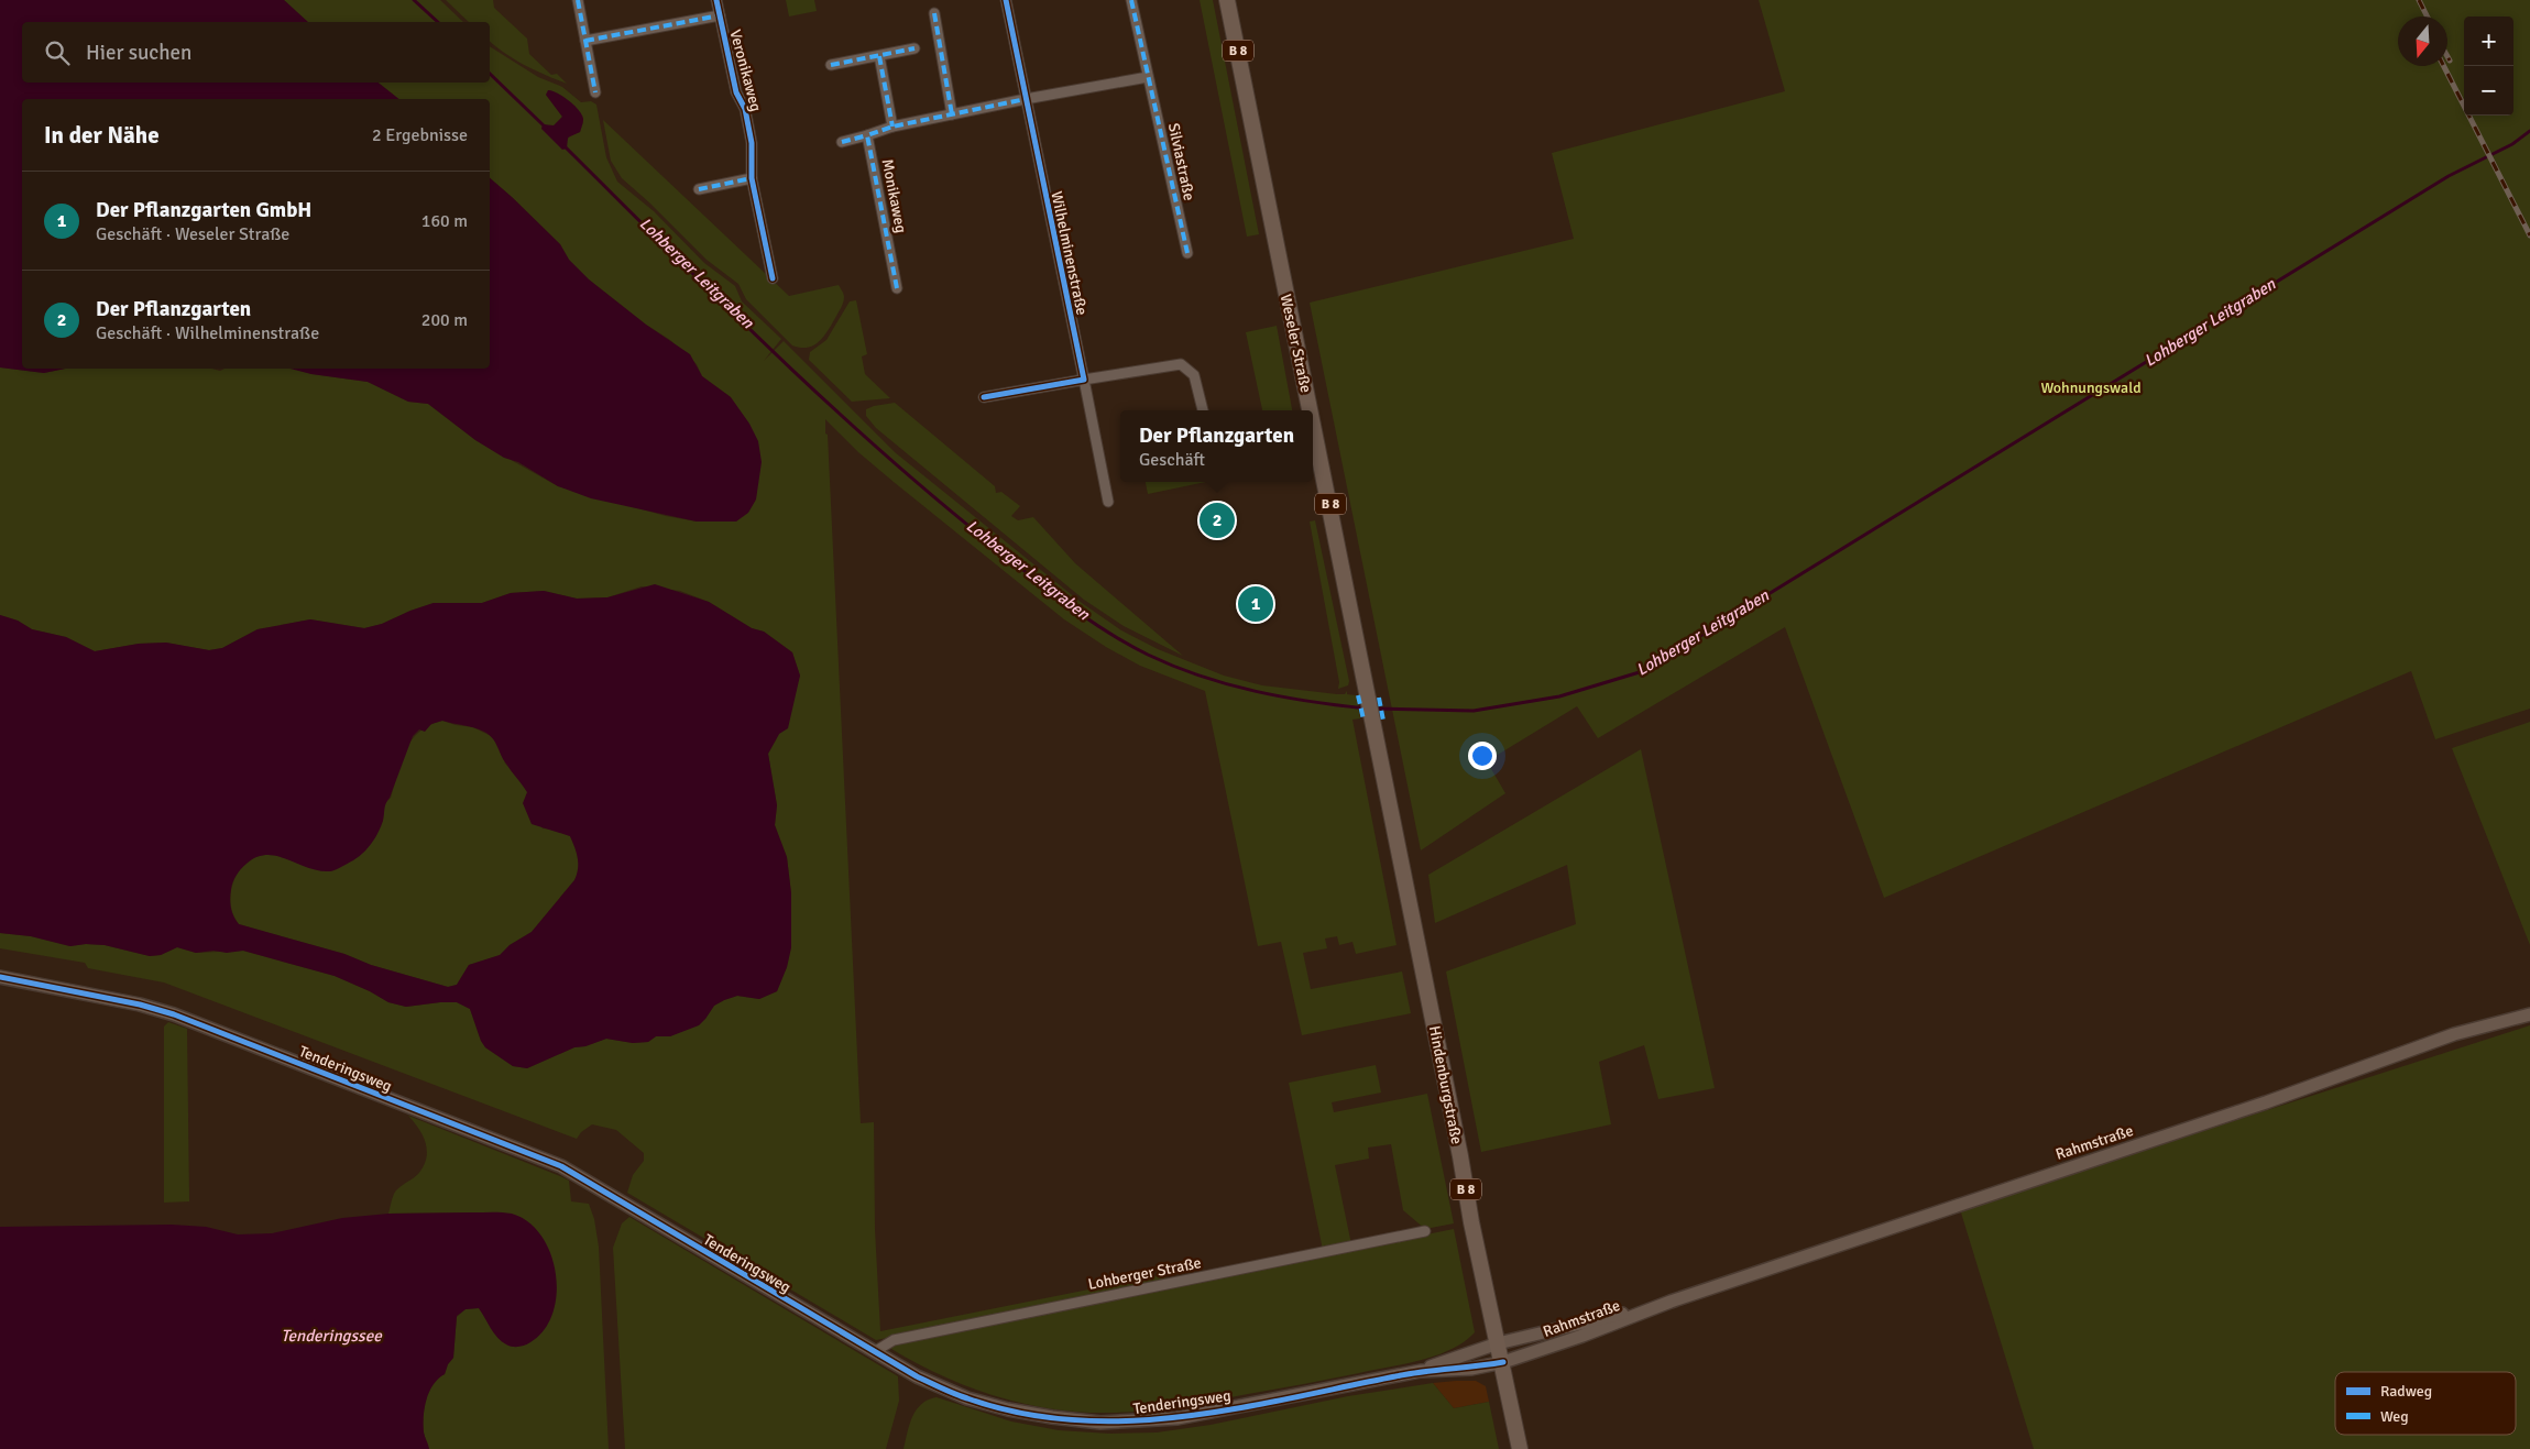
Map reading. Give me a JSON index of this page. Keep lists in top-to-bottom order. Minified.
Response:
{"streets":{"main road":["B 8","Weseler Straße","Hindenburgstraße"],"street":["Veronikaweg","Silviastraße","Monikaweg","Wilhelminenstraße","Tenderingsweg","Rahmstraße","Lohberger Straße"]},"crossings":[["Weseler Straße","Hindenburgstraße"],["Tenderingsweg","Hindenburgstraße"],["Tenderingsweg","Rahmstraße"],["Tenderingsweg","Lohberger Straße"],["Hindenburgstraße","Rahmstraße"]],"water":["Lohberger Leitgraben","Tenderingssee"],"parks":["Wohnungswald"],"legend":["Radweg","Weg"],"north":"bottom","page":{"map_buttons":["+","−"],"search":"Hier suchen","heading":["In der Nähe","2 Ergebnisse"],"list":[{"mark":"1","name":"Der Pflanzgarten GmbH","note":"Geschäft · Weseler Straße","value":"160 m"},{"mark":"2","name":"Der Pflanzgarten","note":"Geschäft · Wilhelminenstraße","value":"200 m"}],"popup":["Der Pflanzgarten","Geschäft"],"pins":["2","1"]}}
